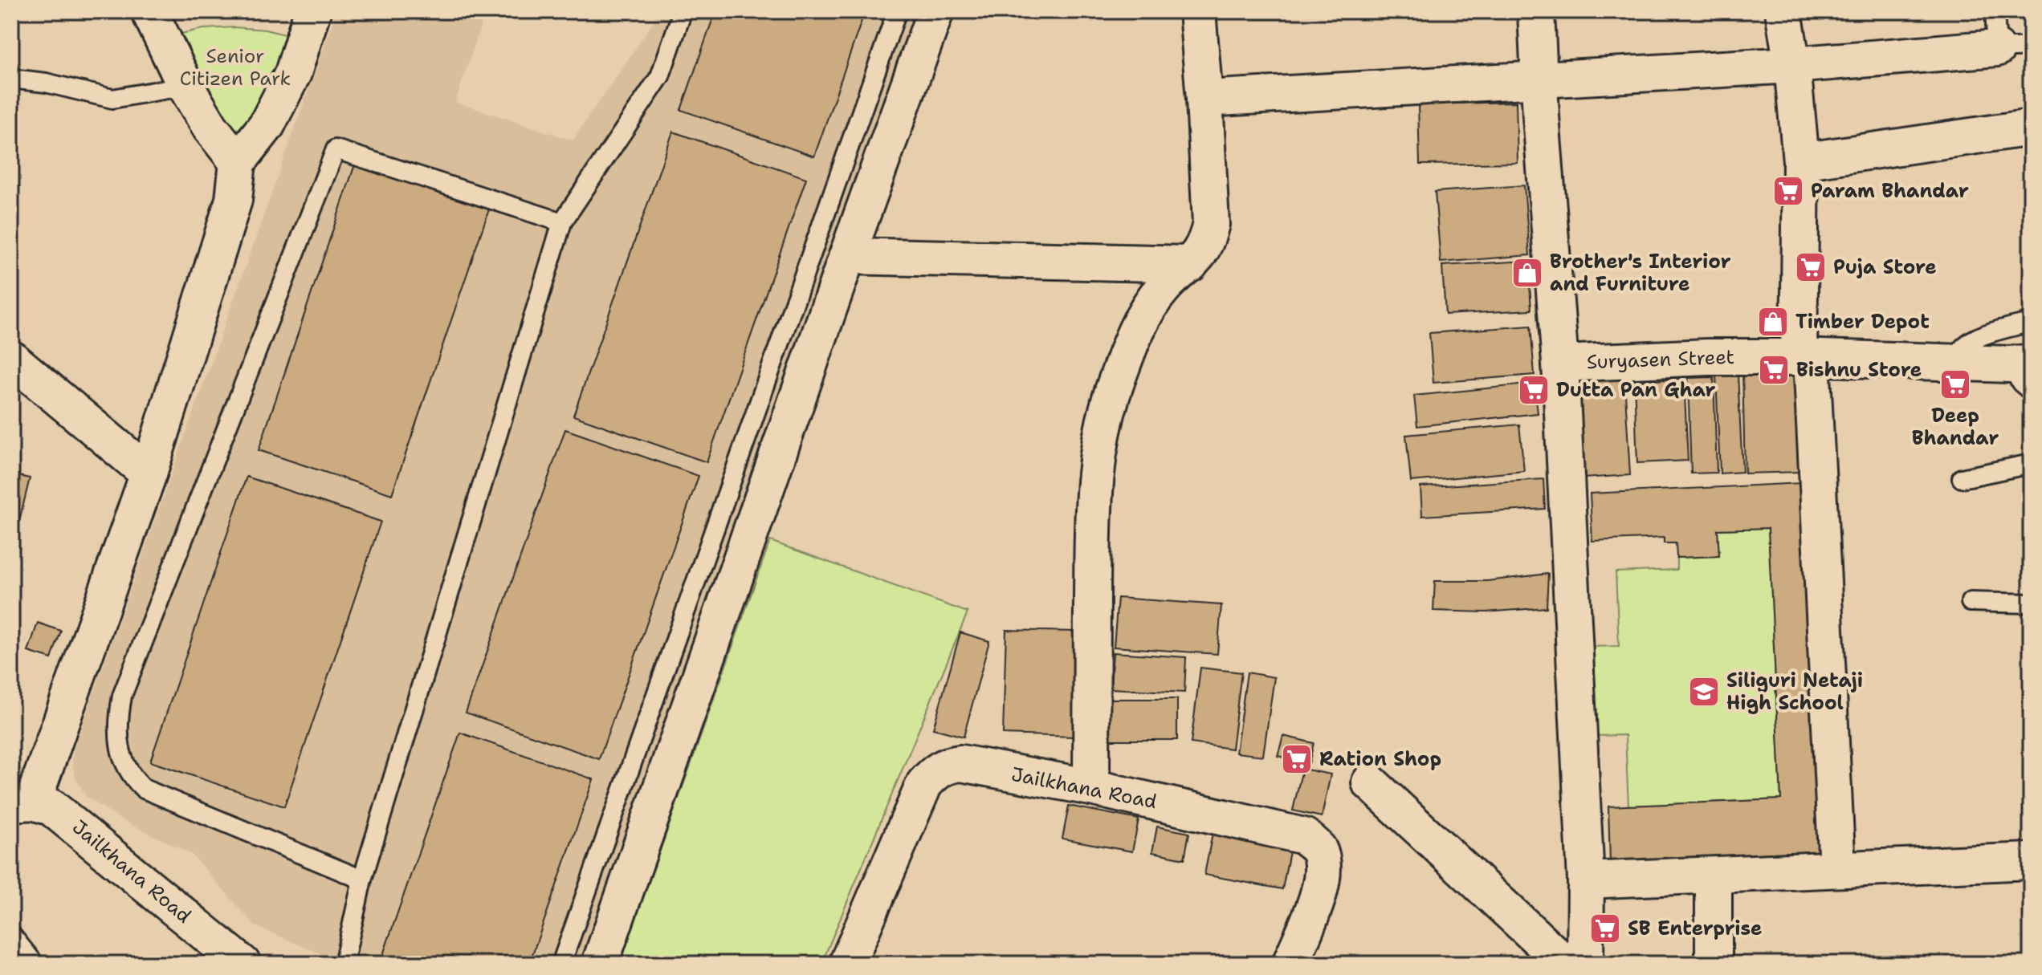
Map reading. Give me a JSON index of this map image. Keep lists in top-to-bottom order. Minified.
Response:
{"streets":{"street":["Suryasen Street","Jailkhana Road"]},"parks":["Senior Citizen Park"],"places":{"supermarket":["Param Bhandar","Puja Store","Bishnu Store","Deep Bhandar","Dutta Pan Ghar","Ration Shop","SB Enterprise"],"shop":["Brother's Interior and Furniture","Timber Depot"],"school or university":["Siliguri Netaji High School"]}}
